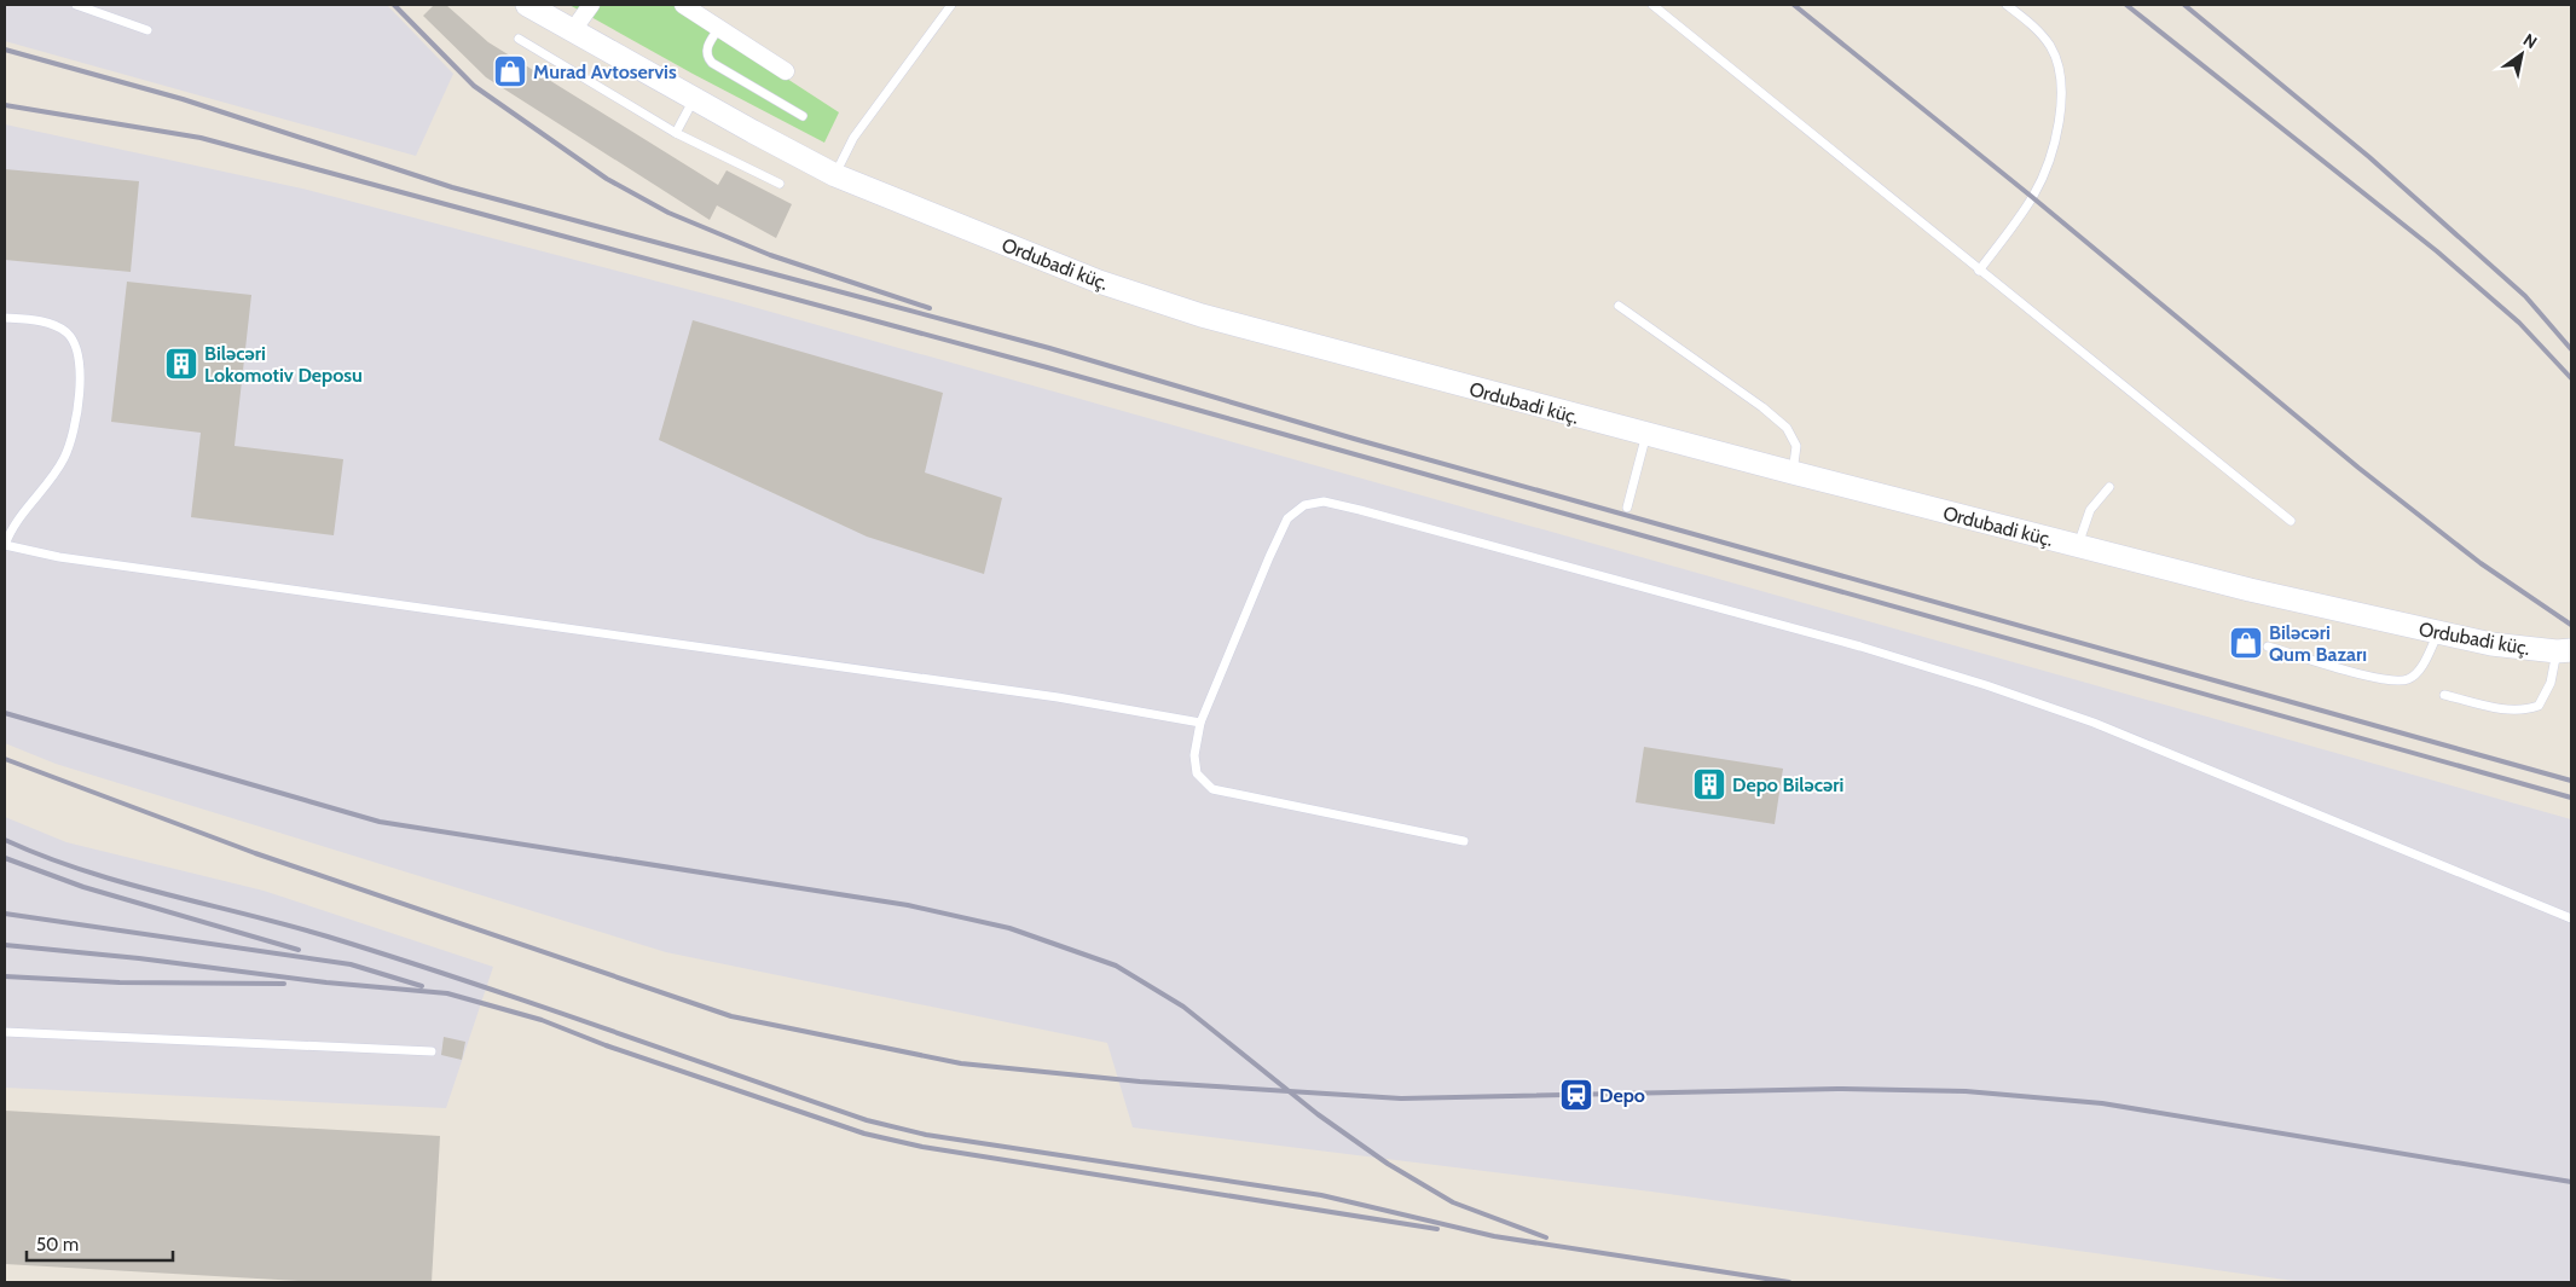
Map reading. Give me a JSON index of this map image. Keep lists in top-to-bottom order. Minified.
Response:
{"streets":{"main road":["Ordubadi küç."]},"places":{"shop":["Murad Avtoservis","Biləcəri Qum Bazarı"],"building":["Biləcəri Lokomotiv Deposu","Depo Biləcəri"],"station":["Depo"]},"scale_bar":"50 m","north":"top right"}
